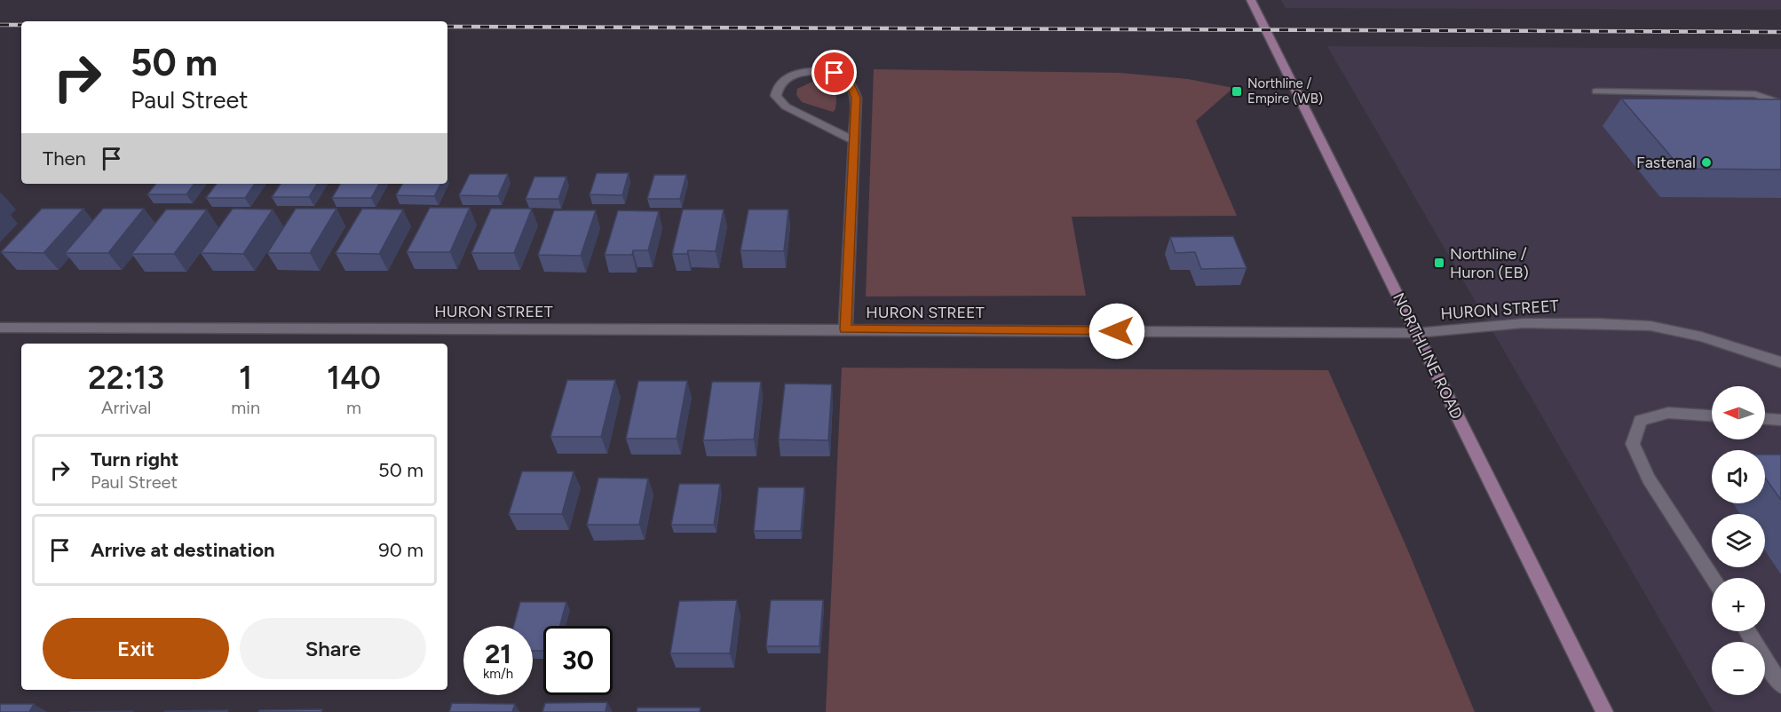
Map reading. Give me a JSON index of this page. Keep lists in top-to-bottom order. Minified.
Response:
{"streets":{"main road":["NORTHLINE ROAD"],"street":["HURON STREET"]},"crossings":[["HURON STREET","NORTHLINE ROAD"]],"places":{"transit":["Northline / Empire (WB)","Northline / Huron (EB)"],"other":["Fastenal"]},"north":"left","page":{"turn":["50 m","Paul Street"],"then":"Then","eta":["22:13","Arrival","1","min","140","m"],"map_buttons":["+","−"],"list":[{"name":"Turn right","note":"Paul Street","value":"50 m"},{"name":"Arrive at destination","value":"90 m"}],"buttons":["Exit","Share"],"speed":"21 km/h","limit":"30"}}
